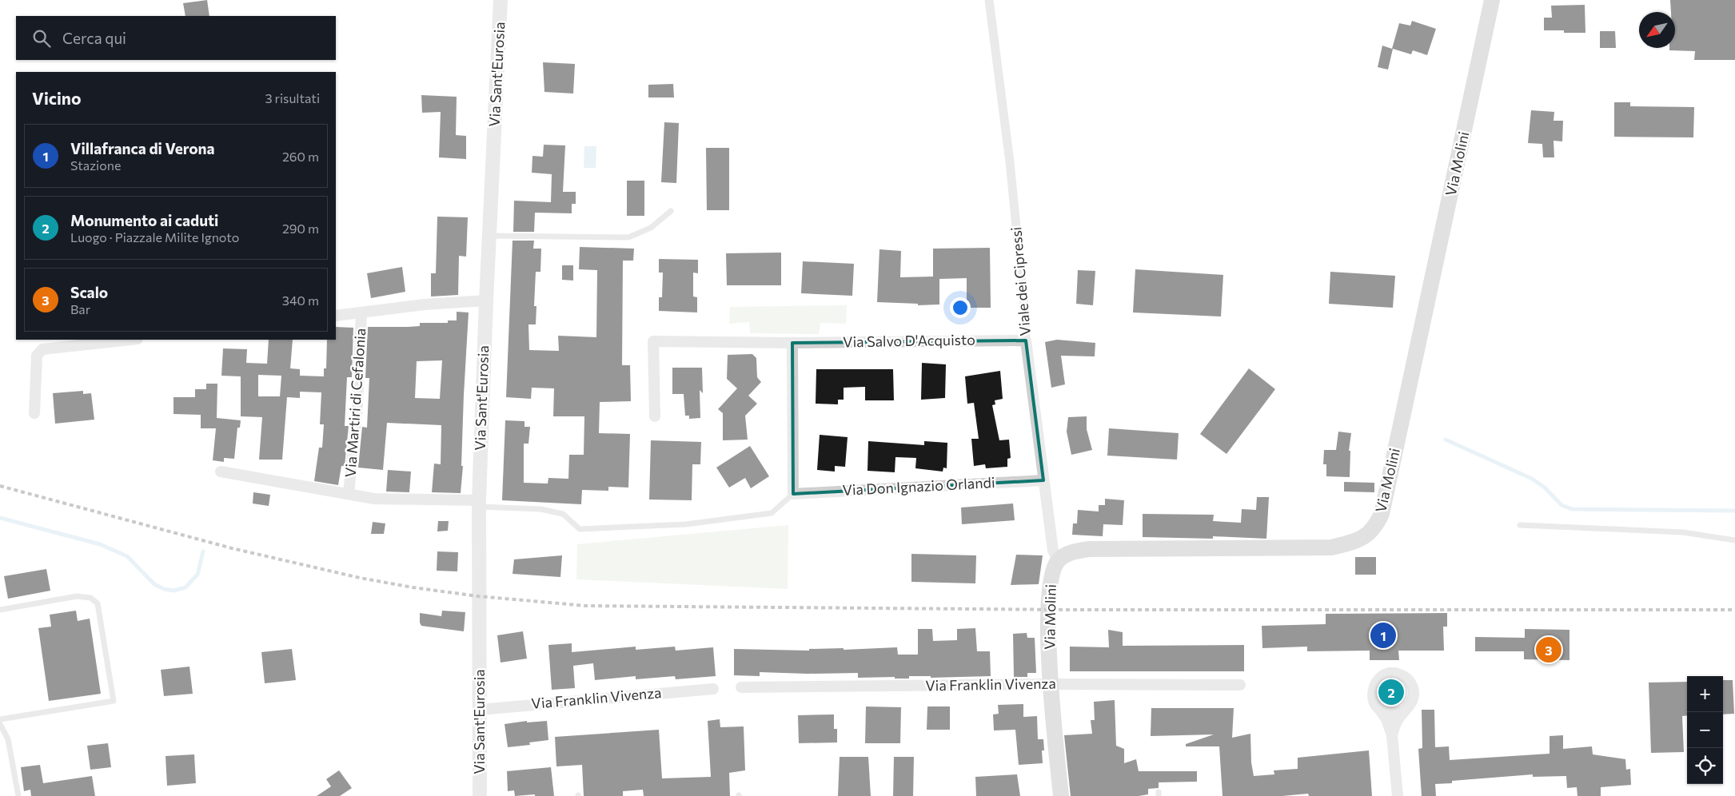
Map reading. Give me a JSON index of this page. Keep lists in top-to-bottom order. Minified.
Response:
{"streets":{"main road":["Via Molini"],"street":["Via Sant'Eurosia","Viale dei Cipressi","Via Salvo D'Acquisto","Via Martiri di Cefalonia","Via Don Ignazio Orlandi","Via Franklin Vivenza"]},"crossings":[["Via Sant'Eurosia","Via Martiri di Cefalonia"],["Via Sant'Eurosia","Via Franklin Vivenza"],["Via Molini","Viale dei Cipressi"],["Via Molini","Via Franklin Vivenza"],["Viale dei Cipressi","Via Salvo D'Acquisto"],["Viale dei Cipressi","Via Don Ignazio Orlandi"]],"north":"bottom left","page":{"search":"Cerca qui","heading":["Vicino","3 risultati"],"list":[{"mark":"1","name":"Villafranca di Verona","note":"Stazione","value":"260 m"},{"mark":"2","name":"Monumento ai caduti","note":"Luogo · Piazzale Milite Ignoto","value":"290 m"},{"mark":"3","name":"Scalo","note":"Bar","value":"340 m"}],"pins":["1","3","2"],"map_buttons":["+","−"]}}
